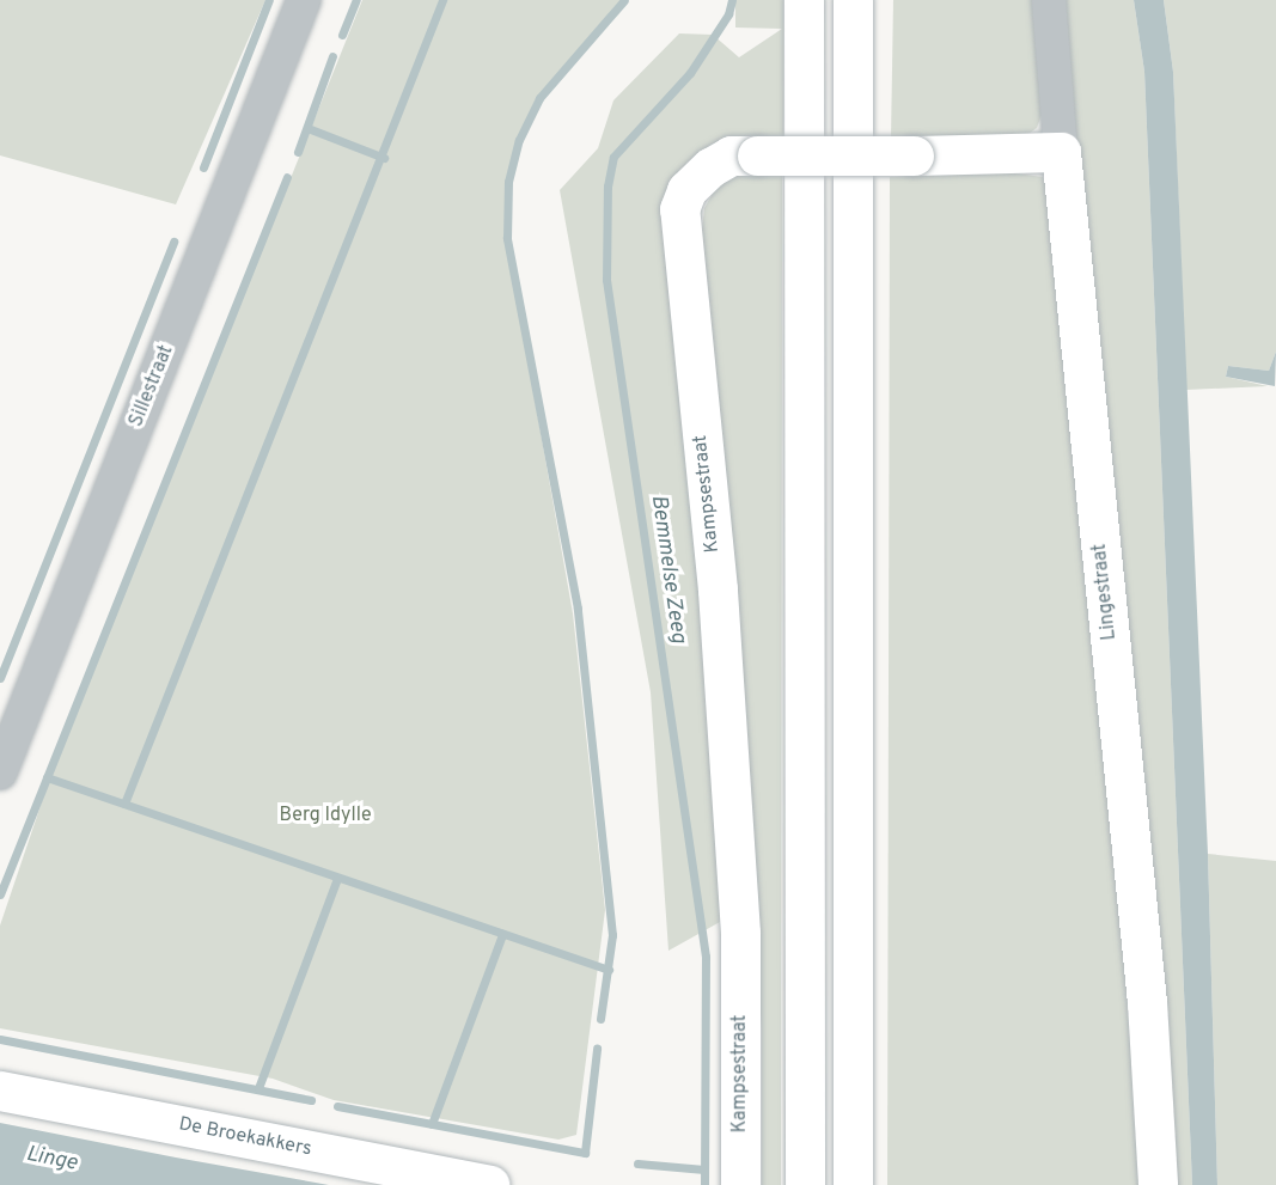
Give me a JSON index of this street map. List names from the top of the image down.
{
  "streets": {
    "main road": ["Kampsestraat", "Lingestraat", "De Broekakkers"],
    "street": ["Sillestraat"]
  },
  "crossings": [
    ["Kampsestraat", "Lingestraat"]
  ],
  "water": ["Bemmelse Zeeg", "Linge"],
  "parks": ["Berg Idylle"]
}
